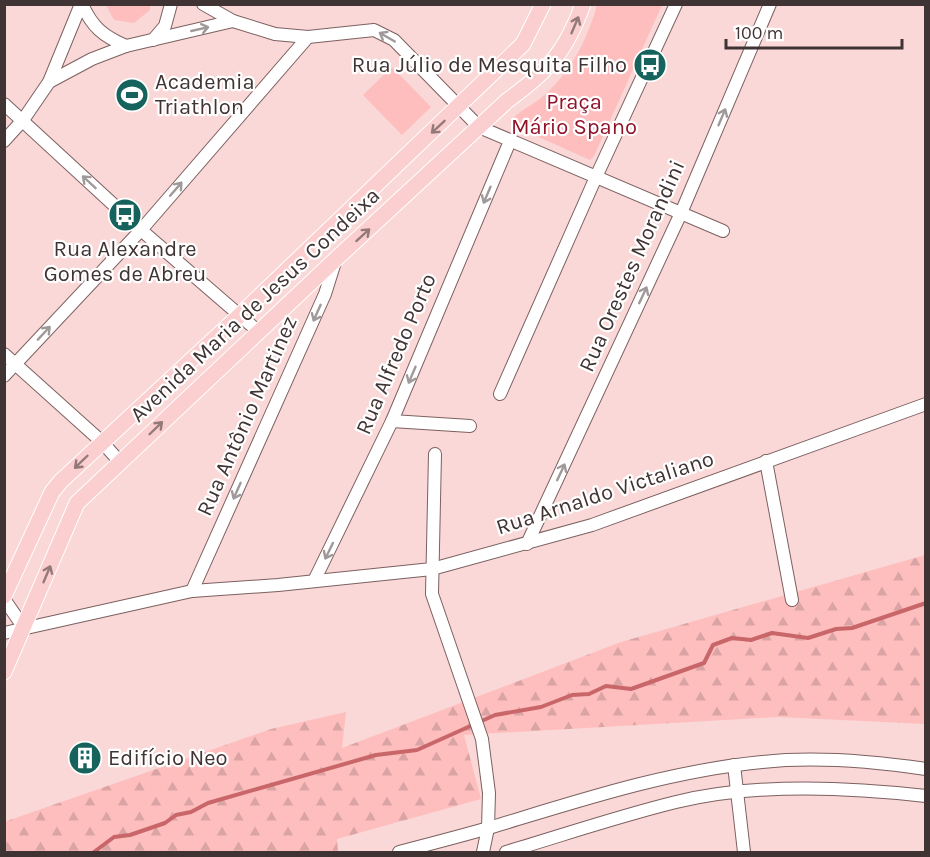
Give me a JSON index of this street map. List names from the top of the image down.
{
  "streets": {
    "main road": ["Avenida Maria de Jesus Condeixa"],
    "street": [
      "Rua Orestes Morandini",
      "Rua Alfredo Porto",
      "Rua Antônio Martinez",
      "Rua Arnaldo Victaliano"
    ]
  },
  "crossings": [
    ["Rua Orestes Morandini", "Rua Arnaldo Victaliano"],
    ["Avenida Maria de Jesus Condeixa", "Rua Antônio Martinez"],
    ["Avenida Maria de Jesus Condeixa", "Rua Arnaldo Victaliano"],
    ["Rua Alfredo Porto", "Rua Arnaldo Victaliano"],
    ["Rua Antônio Martinez", "Rua Arnaldo Victaliano"]
  ],
  "one_way": ["Rua Antônio Martinez"],
  "parks": ["Praça Mário Spano"],
  "places": {
    "bus stop": ["Rua Júlio de Mesquita Filho", "Rua Alexandre Gomes de Abreu"],
    "sports": ["Academia Triathlon"],
    "building": ["Edifício Neo"]
  },
  "scale_bar": "100 m"
}
